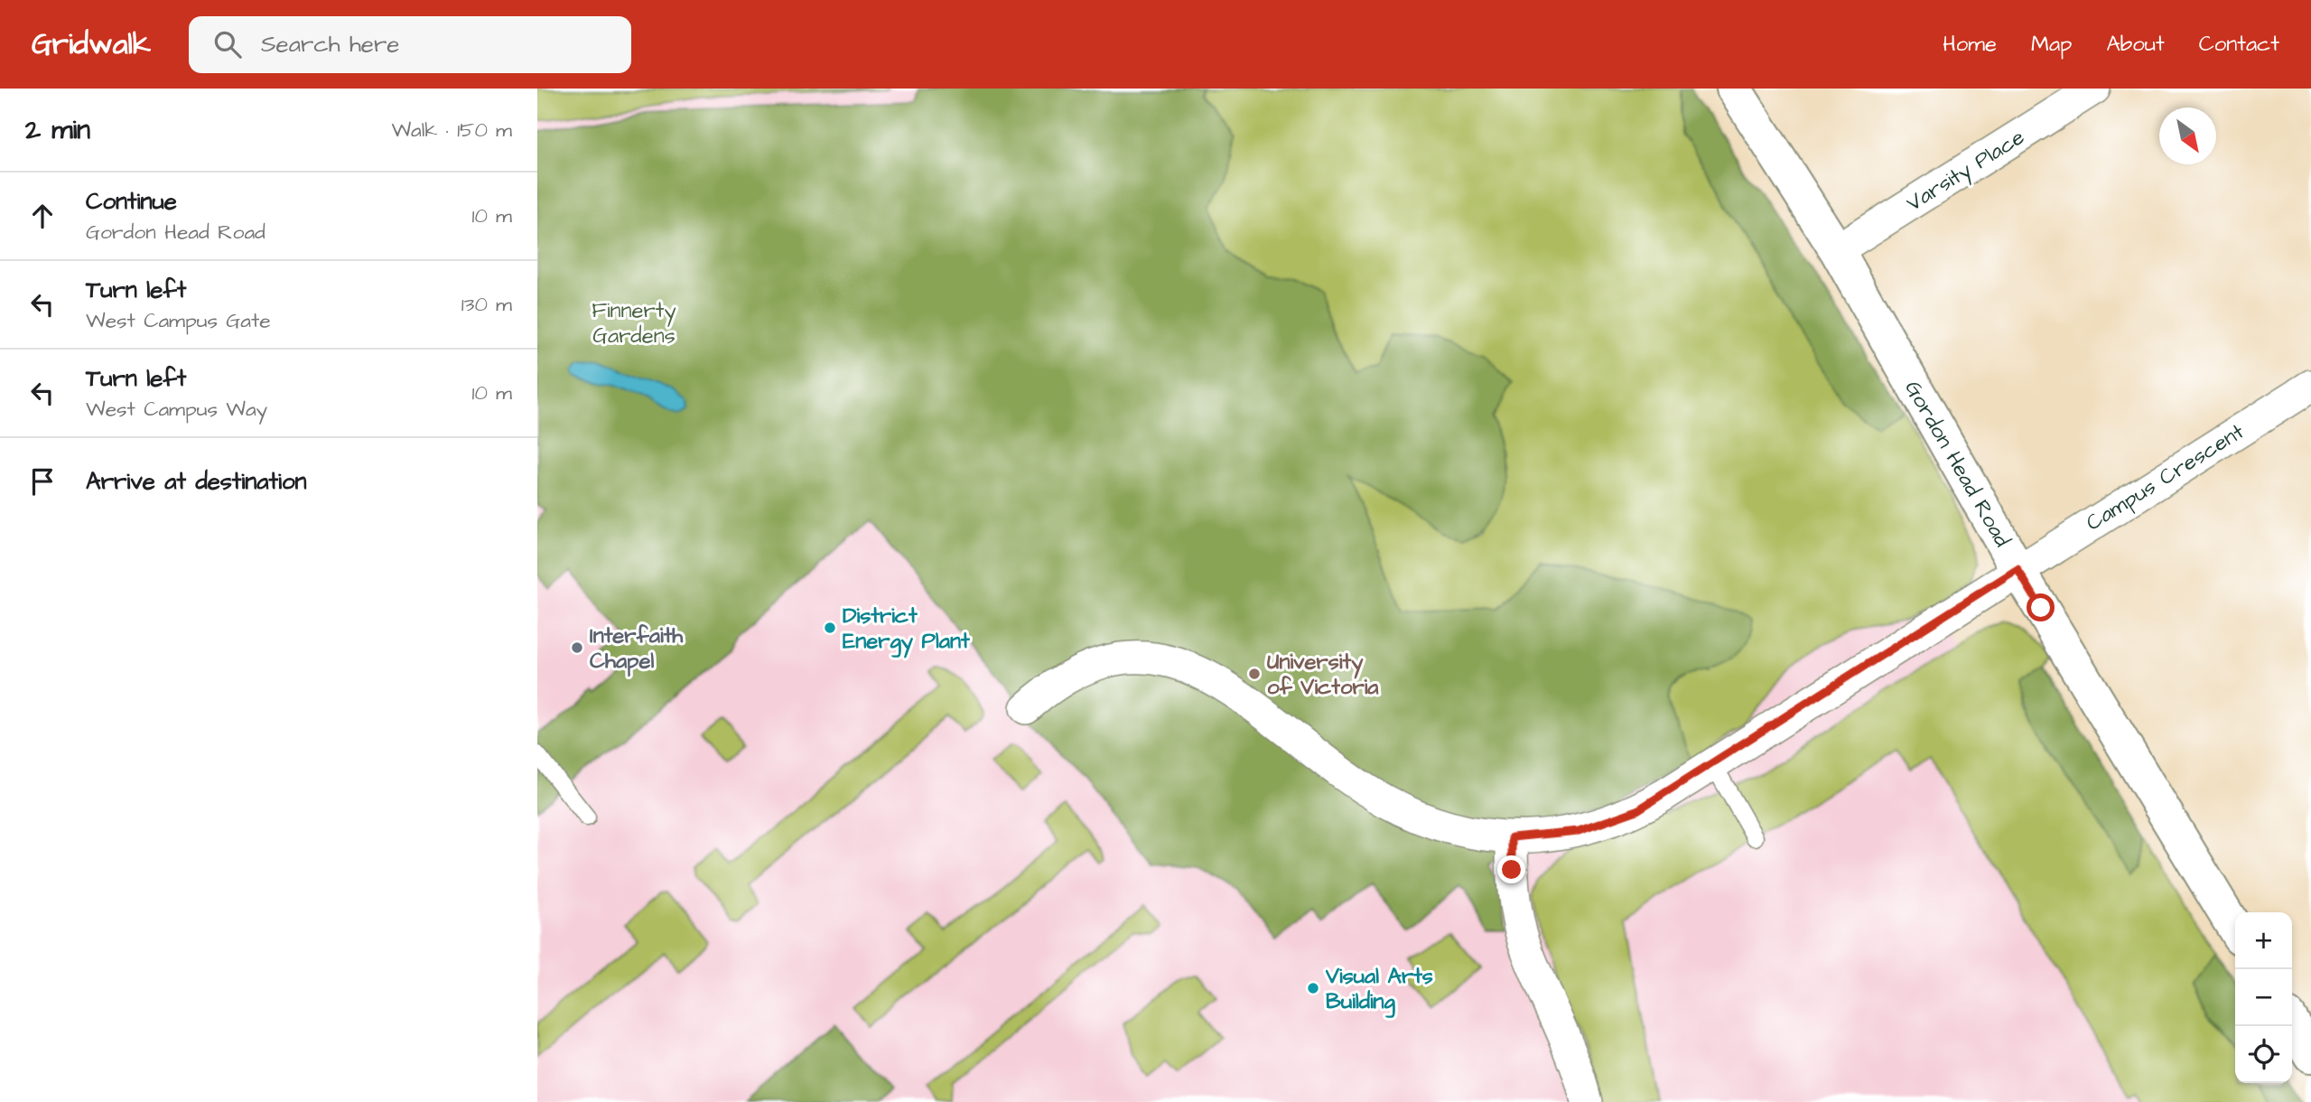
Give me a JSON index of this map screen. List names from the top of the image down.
{
  "streets": {
    "street": ["Varsity Place", "Gordon Head Road", "Campus Crescent"]
  },
  "crossings": [
    ["Varsity Place", "Gordon Head Road"],
    ["Gordon Head Road", "Campus Crescent"]
  ],
  "parks": ["Finnerty Gardens"],
  "places": [
    "District Energy Plant",
    "Interfaith Chapel",
    "University of Victoria",
    "Visual Arts Building"
  ],
  "north": "bottom right",
  "page": {
    "header": "Gridwalk",
    "search": "Search here",
    "nav": [
      "Home",
      "Map",
      "About",
      "Contact"
    ],
    "heading": ["2 min", "Walk · 150 m"],
    "list": [
      ["Continue", "Gordon Head Road", "10 m"],
      ["Turn left", "West Campus Gate", "130 m"],
      ["Turn left", "West Campus Way", "10 m"],
      "Arrive at destination"
    ],
    "map_buttons": ["+", "−"]
  }
}
